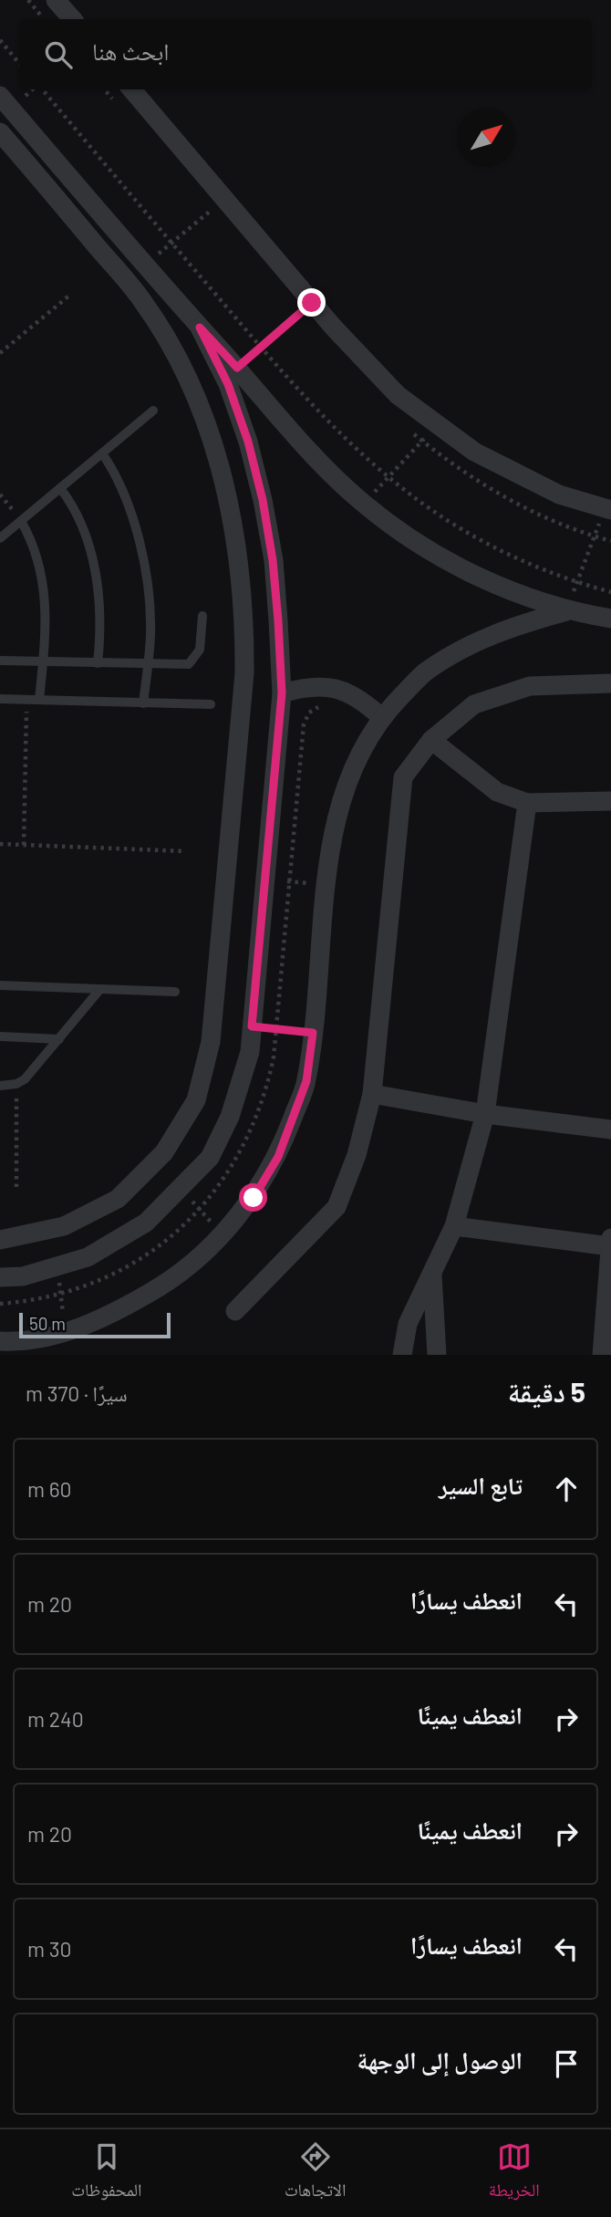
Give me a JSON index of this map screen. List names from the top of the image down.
{
  "scale_bar": "50 m",
  "north": "top right",
  "page": {
    "search": "ابحث هنا",
    "scale": "50 m",
    "heading": ["5 دقيقة", "سيرًا · 370 m"],
    "list": [
      ["تابع السير", "60 m"],
      ["انعطف يسارًا", "20 m"],
      ["انعطف يمينًا", "240 m"],
      ["انعطف يمينًا", "20 m"],
      ["انعطف يسارًا", "30 m"],
      "الوصول إلى الوجهة"
    ],
    "nav": ["الخريطة", "الاتجاهات", "المحفوظات"]
  }
}
